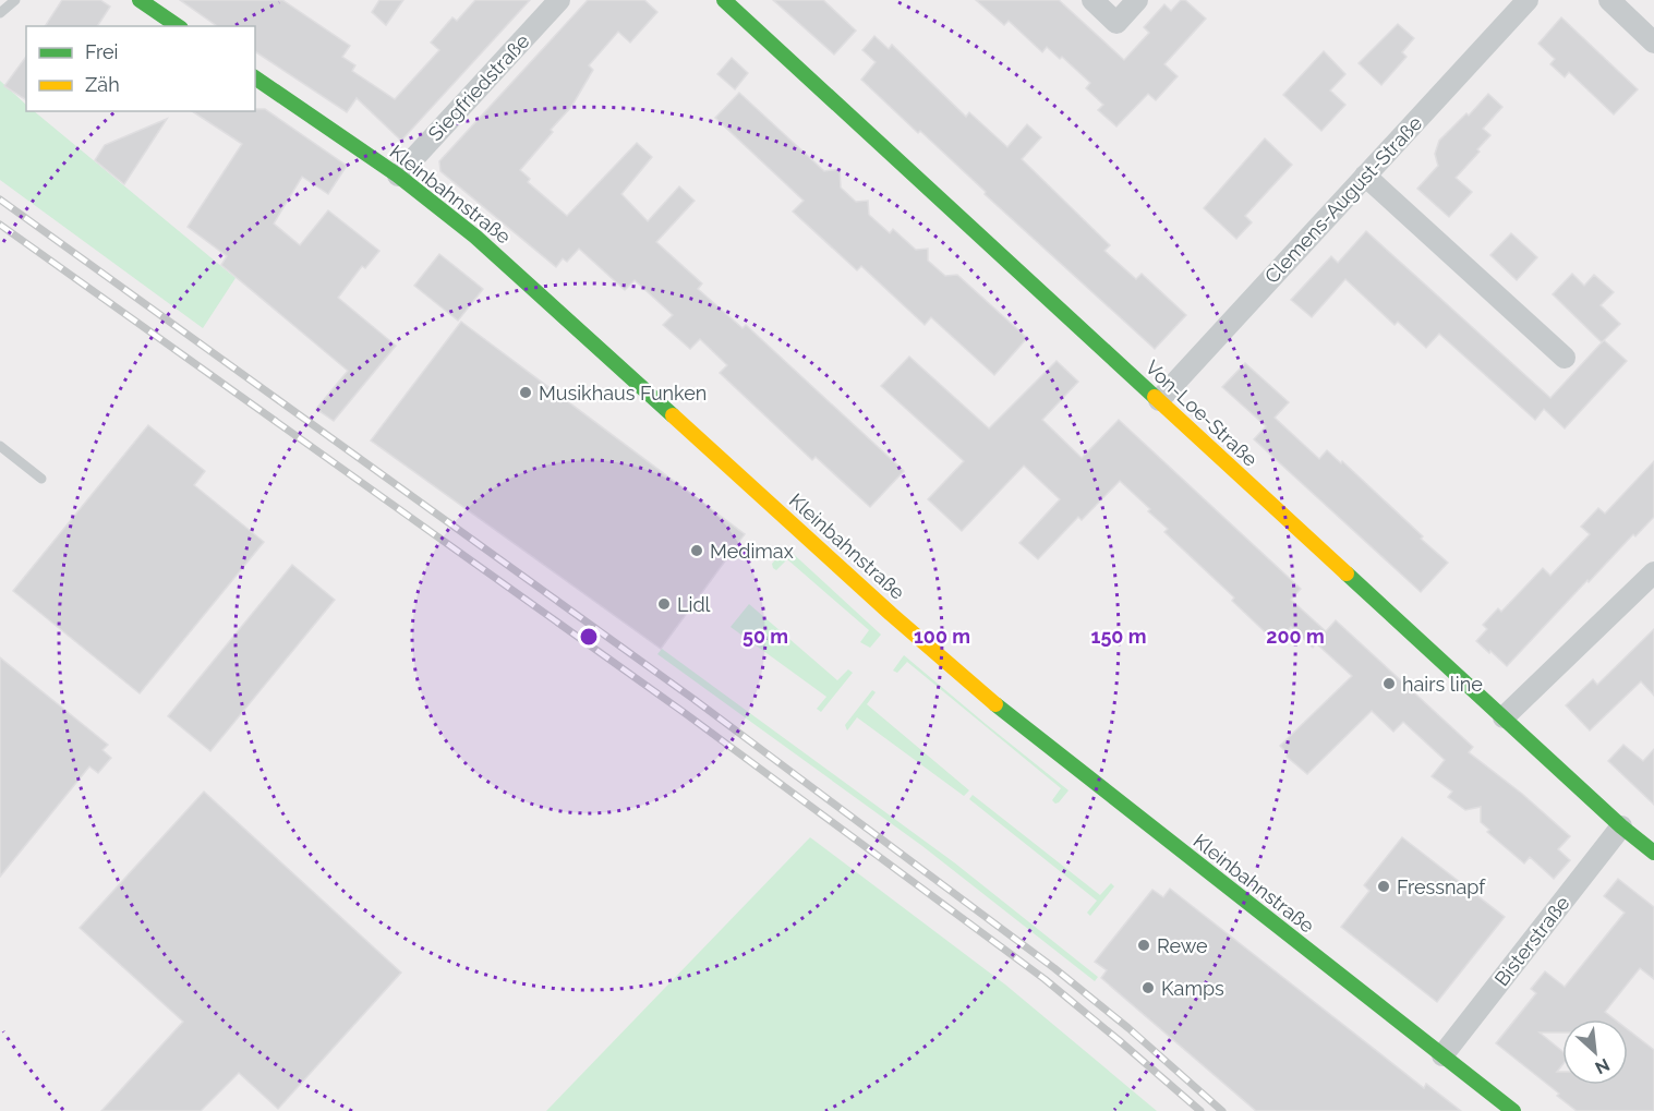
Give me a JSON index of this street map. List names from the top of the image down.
{
  "streets": {
    "street": [
      "Siegfriedstraße",
      "Kleinbahnstraße",
      "Clemens-August-Straße",
      "Von-Loe-Straße",
      "Bisterstraße"
    ]
  },
  "crossings": [
    ["Siegfriedstraße", "Kleinbahnstraße"],
    ["Kleinbahnstraße", "Bisterstraße"],
    ["Clemens-August-Straße", "Von-Loe-Straße"],
    ["Von-Loe-Straße", "Bisterstraße"]
  ],
  "places": [
    "Musikhaus Funken",
    "Medimax",
    "Lidl",
    "hairs line",
    "Fressnapf",
    "Rewe",
    "Kamps"
  ],
  "legend": ["Frei", "Zäh"],
  "north": "bottom right",
  "rings": [
    "50 m",
    "100 m",
    "150 m",
    "200 m"
  ]
}
